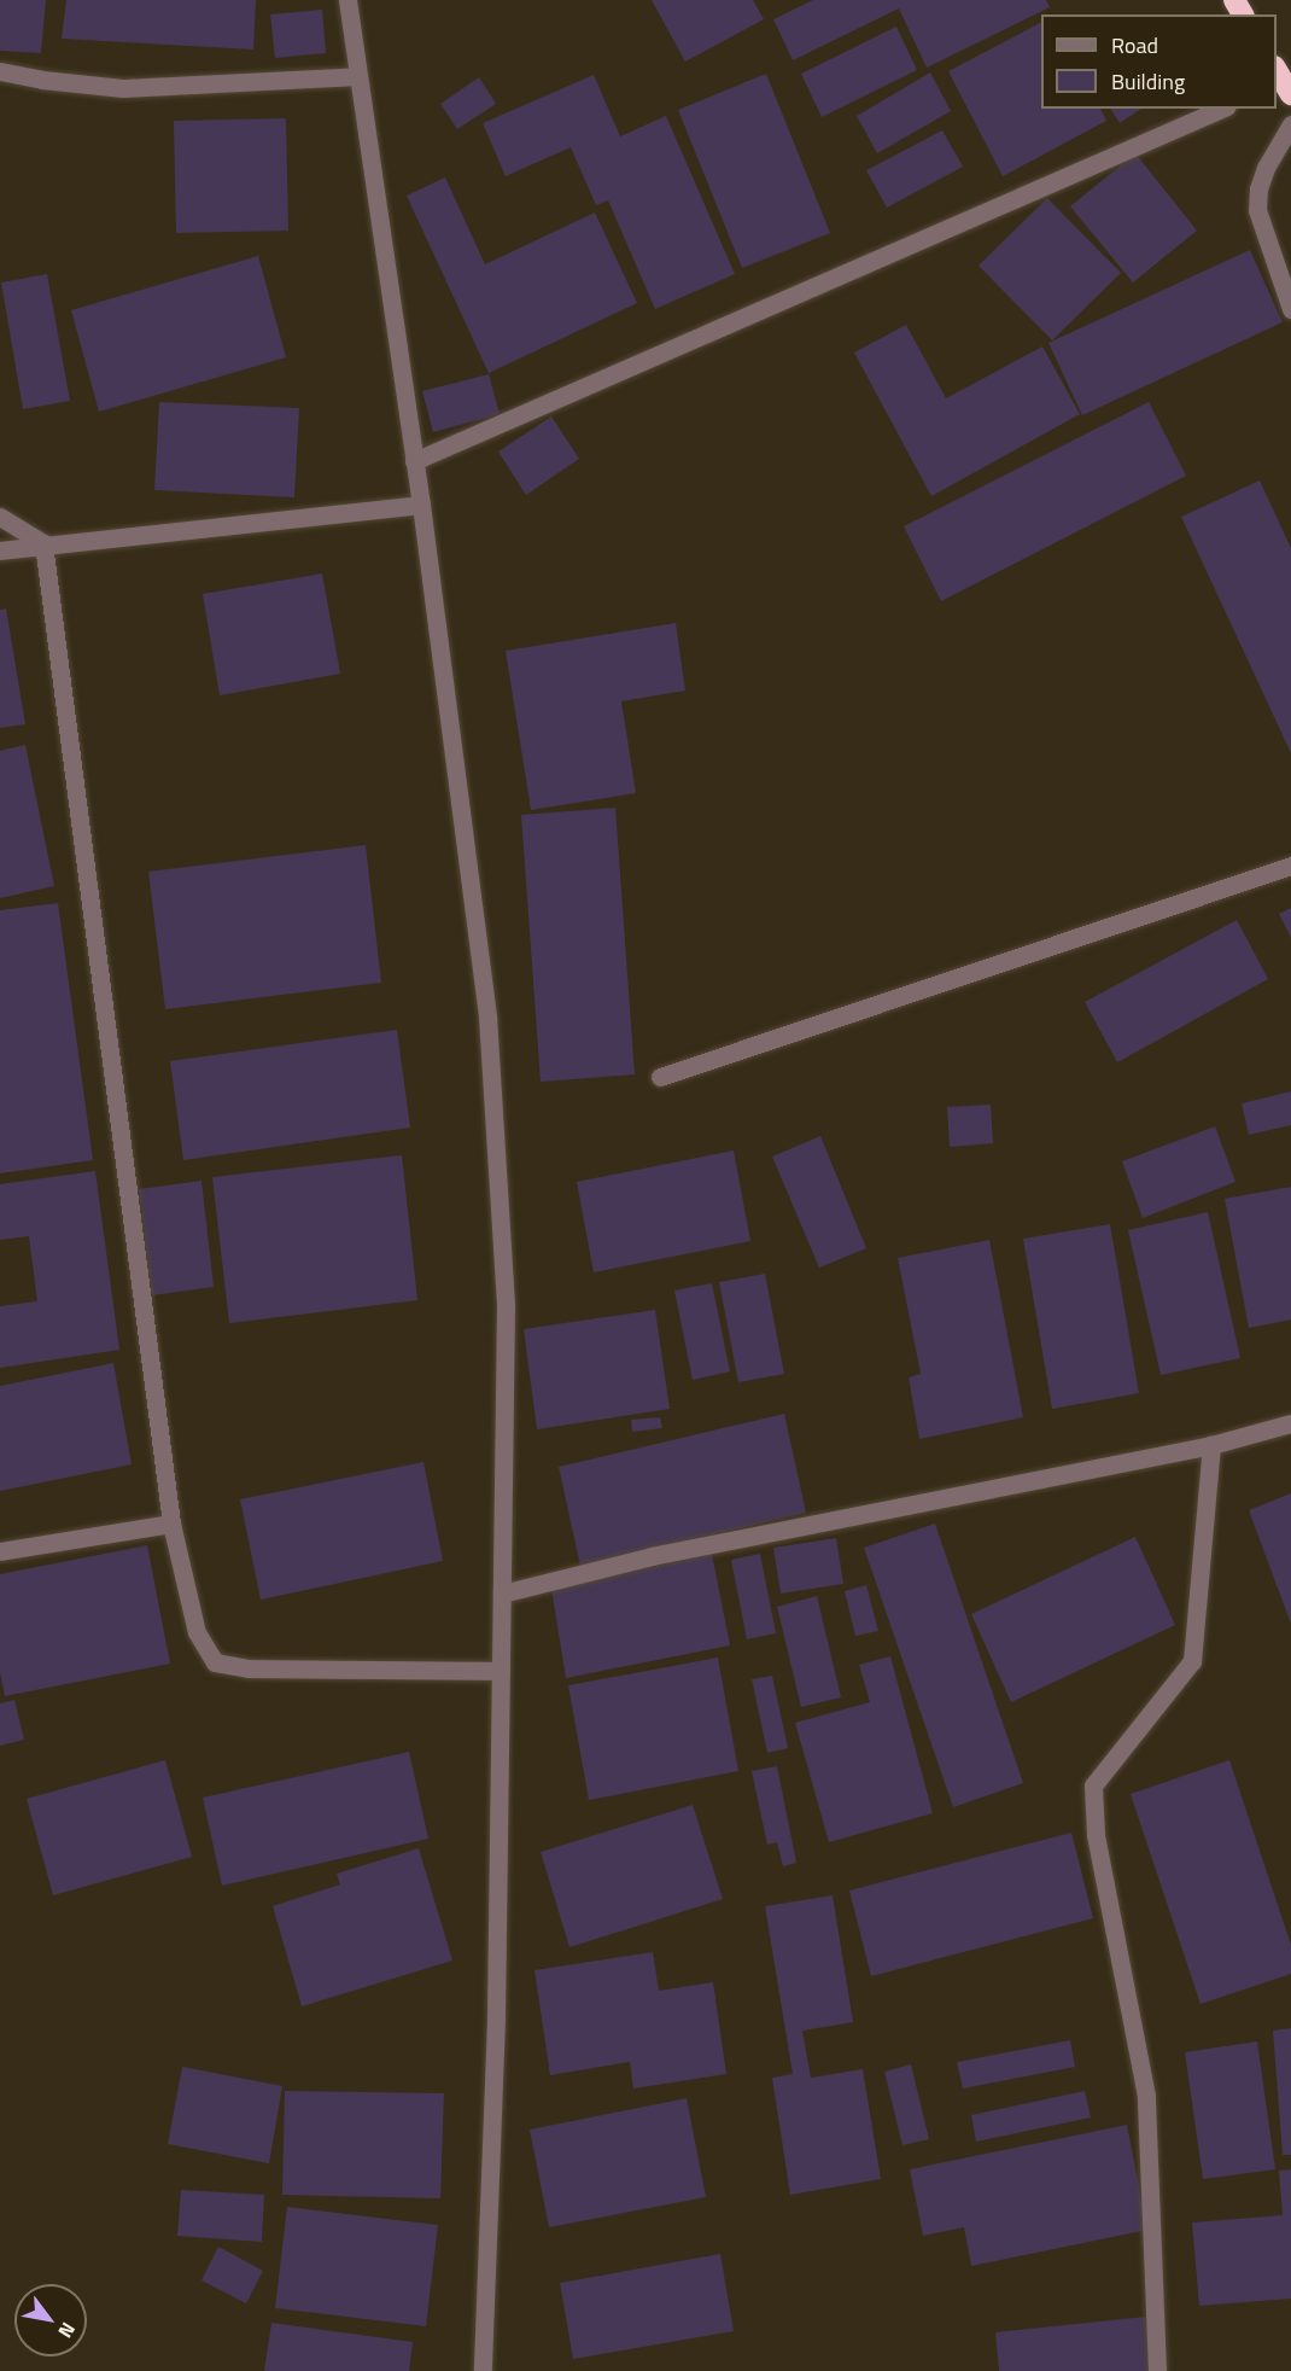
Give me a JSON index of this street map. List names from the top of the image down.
{
  "legend": ["Road", "Building"],
  "north": "bottom right"
}
